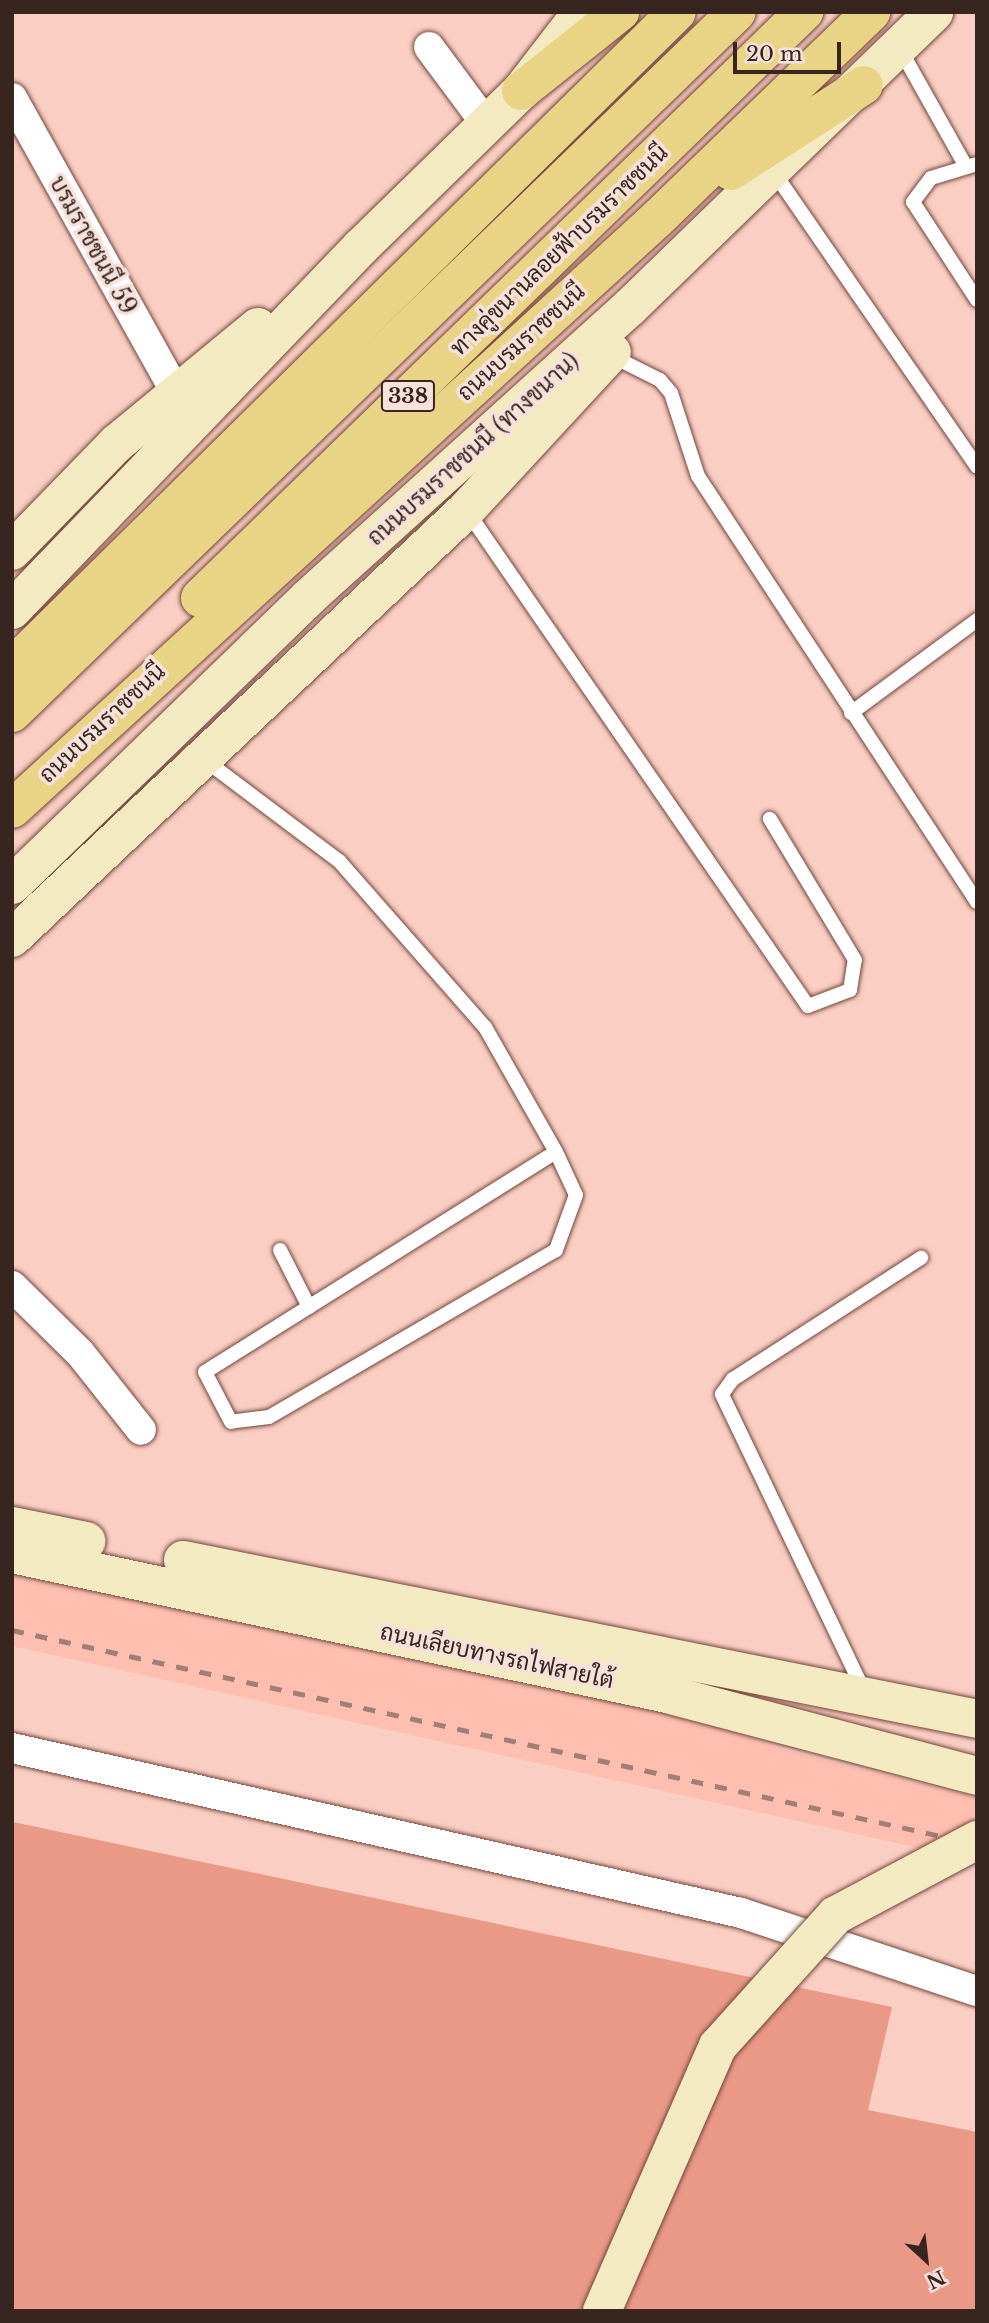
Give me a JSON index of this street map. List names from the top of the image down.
{
  "streets": {
    "main road": [
      "ทางคู่ขนานลอยฟ้าบรมราชชนนี",
      "ถนนบรมราชชนนี",
      "338",
      "ถนนบรมราชชนนี (ทางขนาน)",
      "ถนนเลียบทางรถไฟสายใต้"
    ],
    "street": ["บรมราชชนนี 59"]
  },
  "scale_bar": "20 m",
  "north": "bottom right"
}
